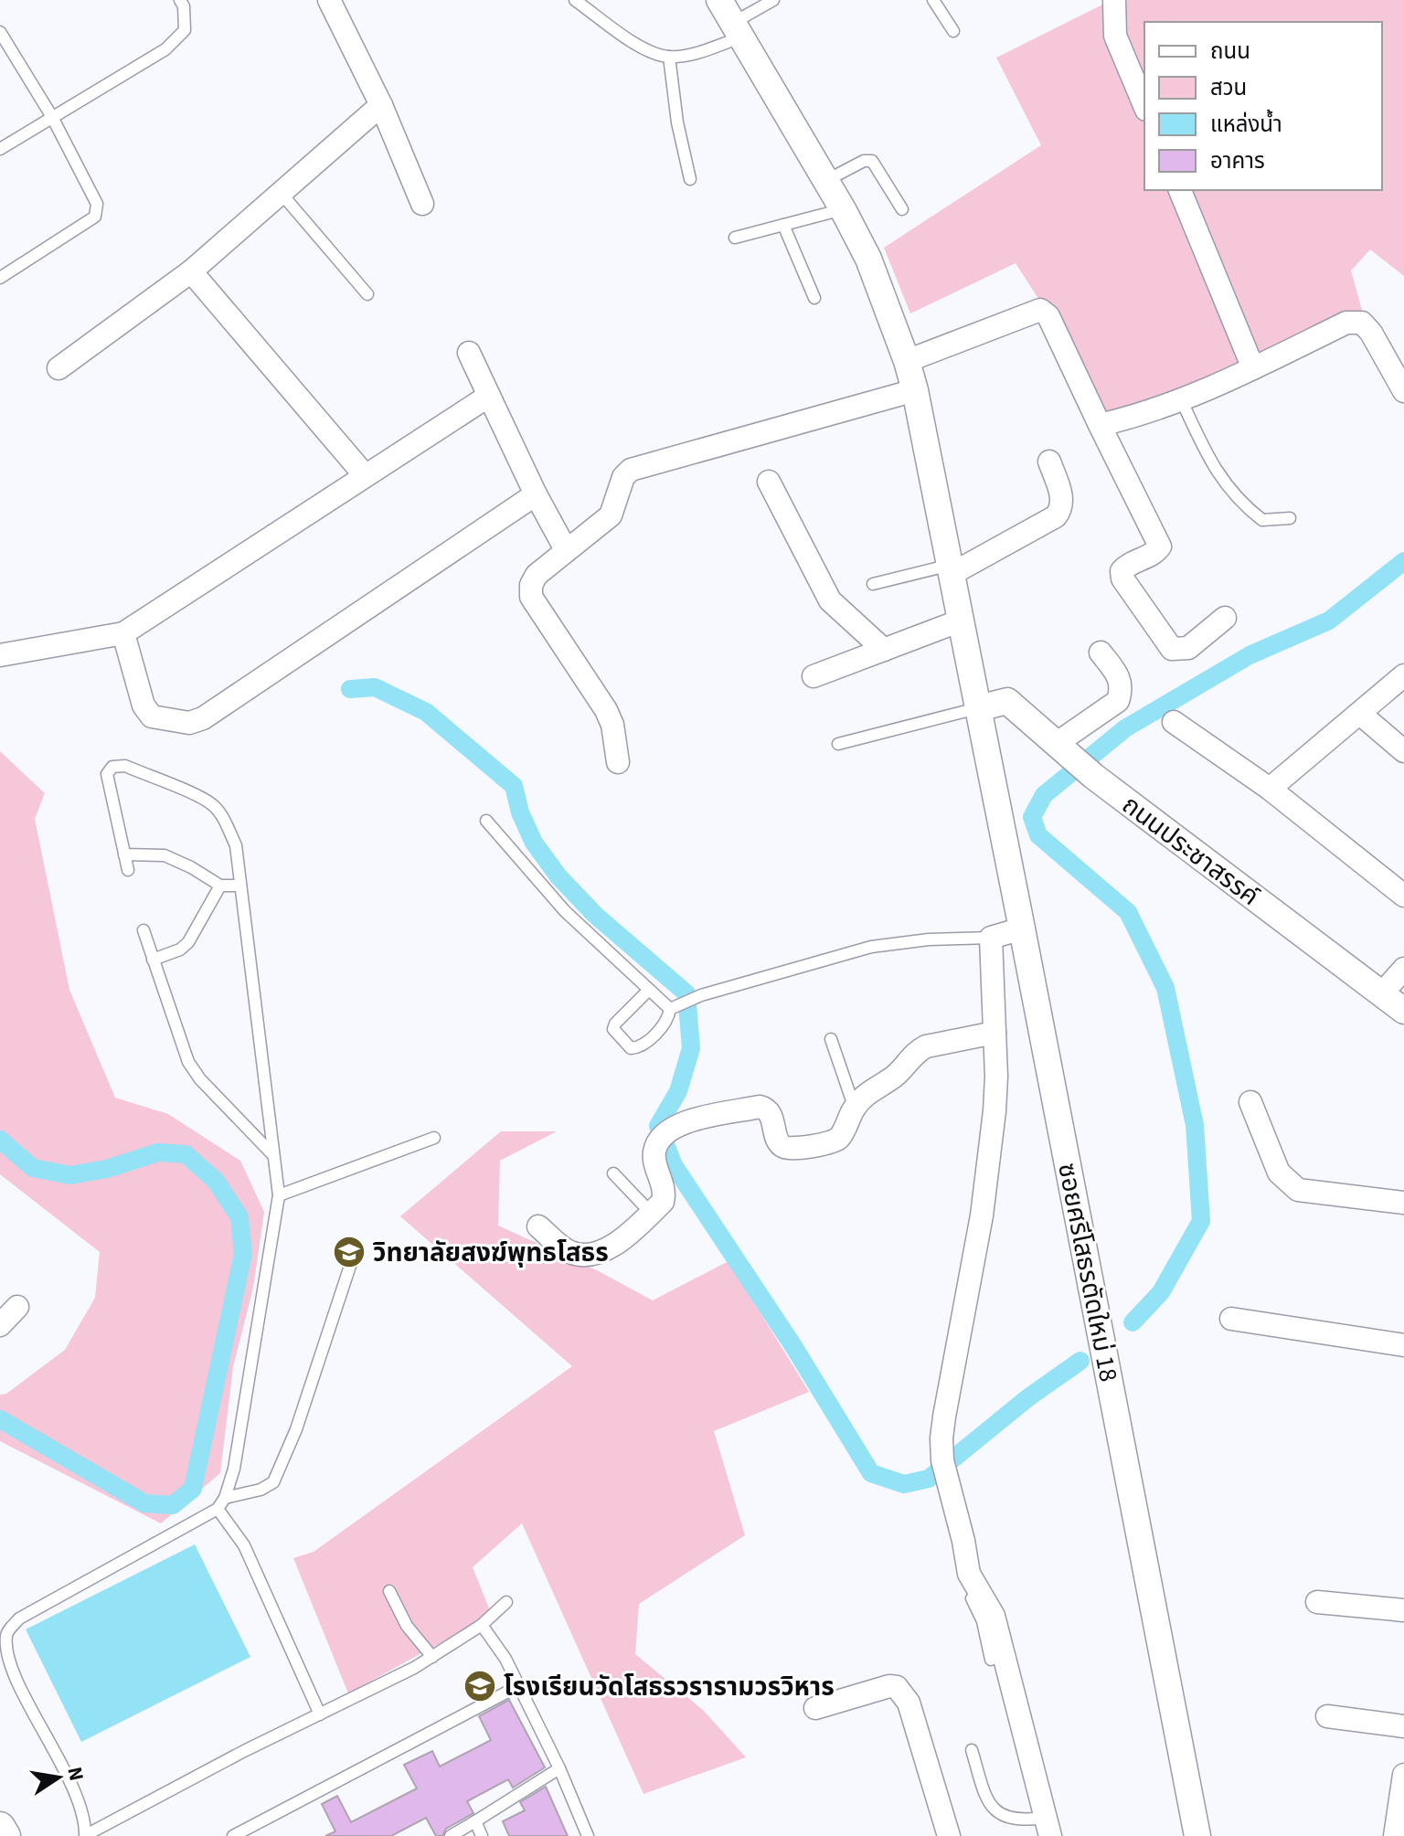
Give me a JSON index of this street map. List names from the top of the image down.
{
  "streets": {
    "street": ["ถนนประชาสรรค์", "ซอยศรีโสธรตัดใหม่ 18"]
  },
  "crossings": [
    ["ถนนประชาสรรค์", "ซอยศรีโสธรตัดใหม่ 18"]
  ],
  "places": {
    "school or university": ["วิทยาลัยสงฆ์พุทธโสธร", "โรงเรียนวัดโสธรวรารามวรวิหาร"]
  },
  "legend": [
    "ถนน",
    "สวน",
    "แหล่งน้ำ",
    "อาคาร"
  ],
  "north": "right"
}
